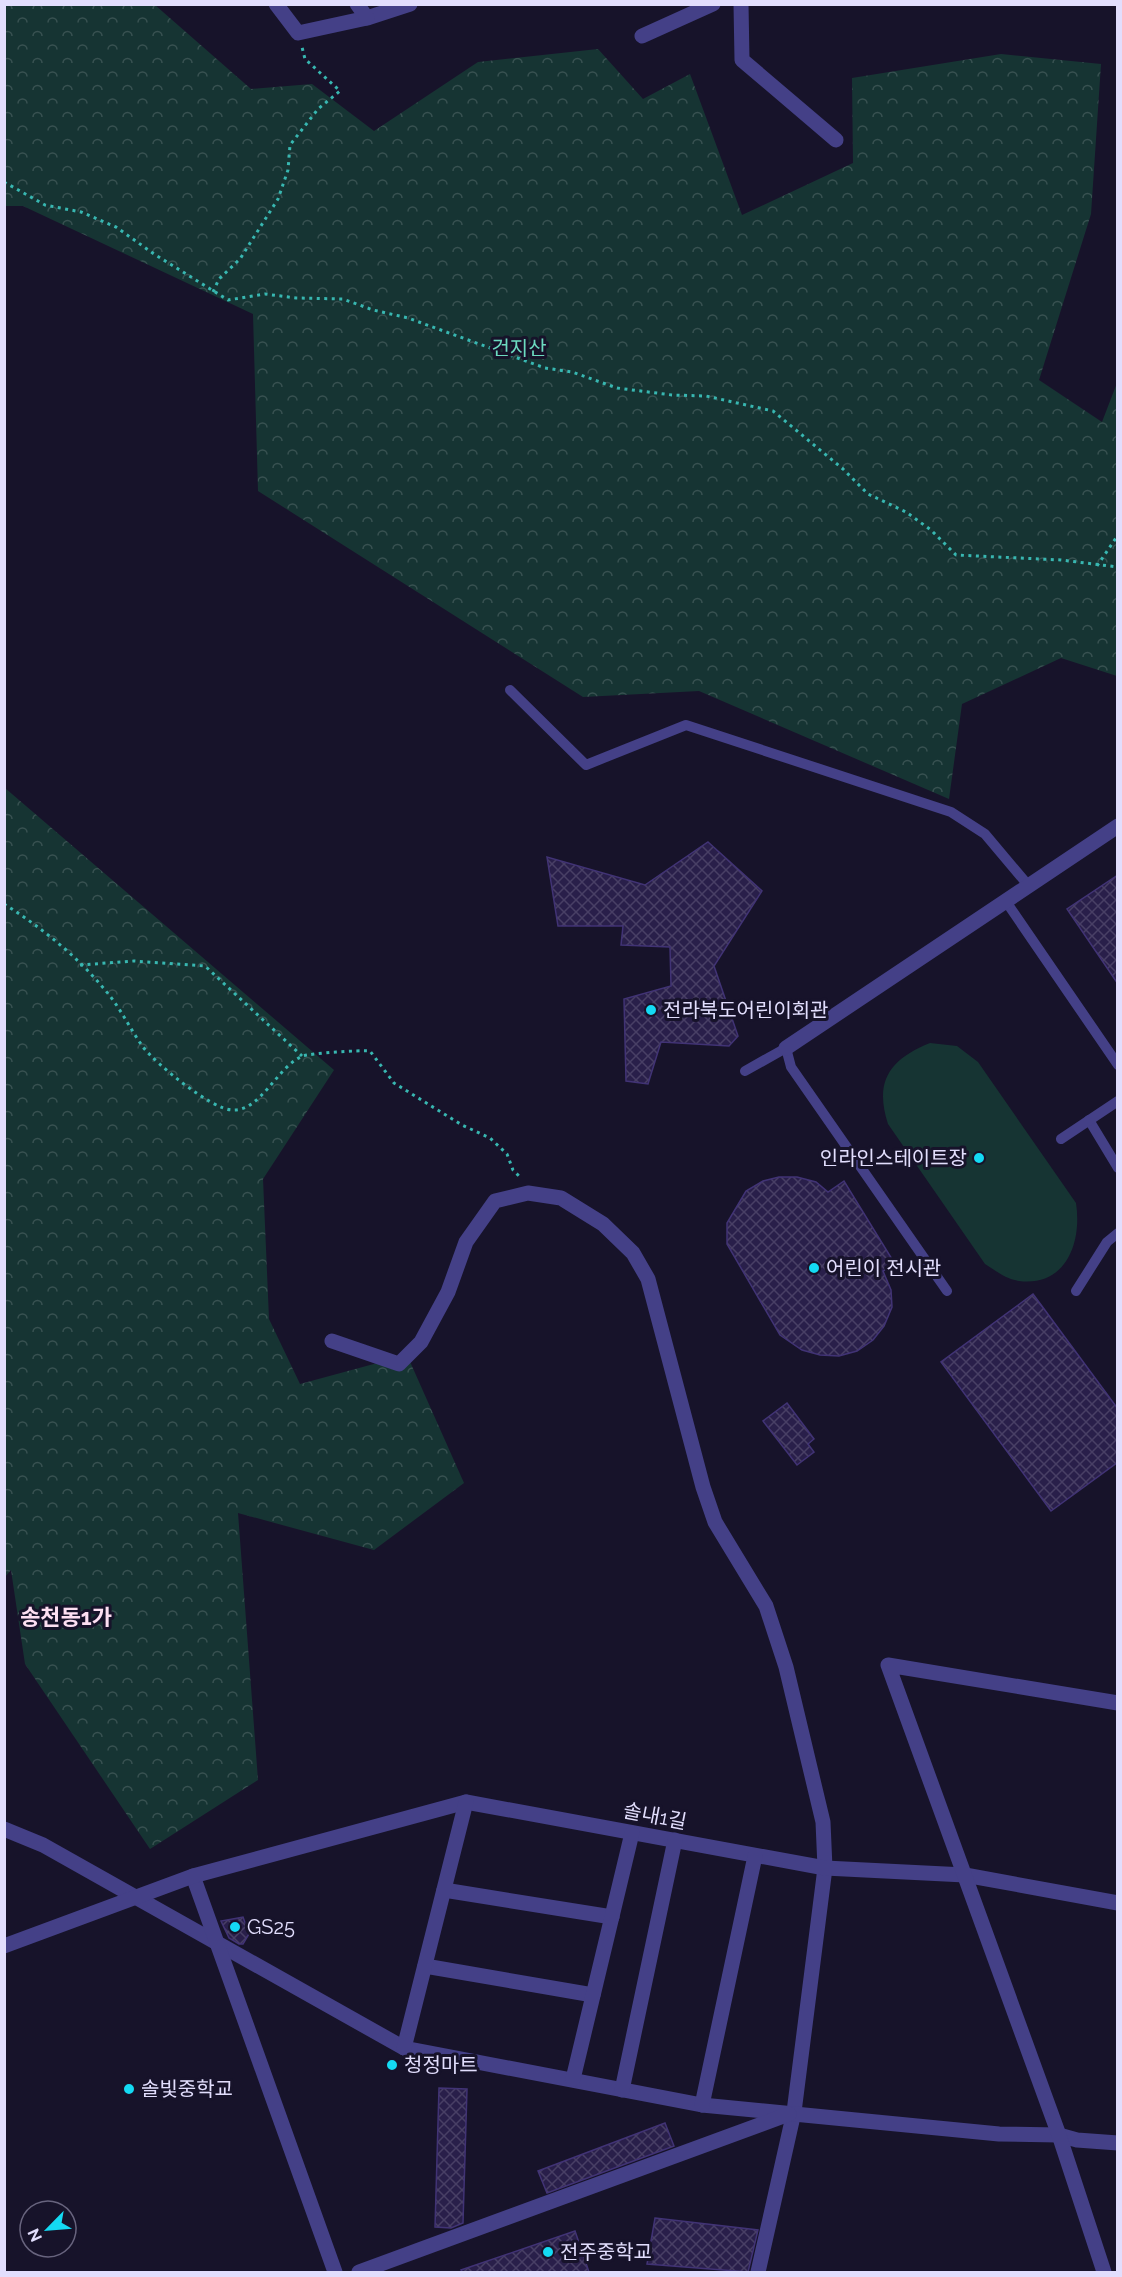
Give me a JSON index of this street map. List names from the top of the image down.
{
  "streets": {
    "street": ["솔내1길"]
  },
  "districts": ["송천동1가"],
  "parks": ["건지산"],
  "places": [
    "전라북도어린이회관",
    "인라인스테이트장",
    "어린이 전시관",
    "GS25",
    "청정마트",
    "솔빛중학교",
    "전주중학교"
  ],
  "north": "bottom left"
}
